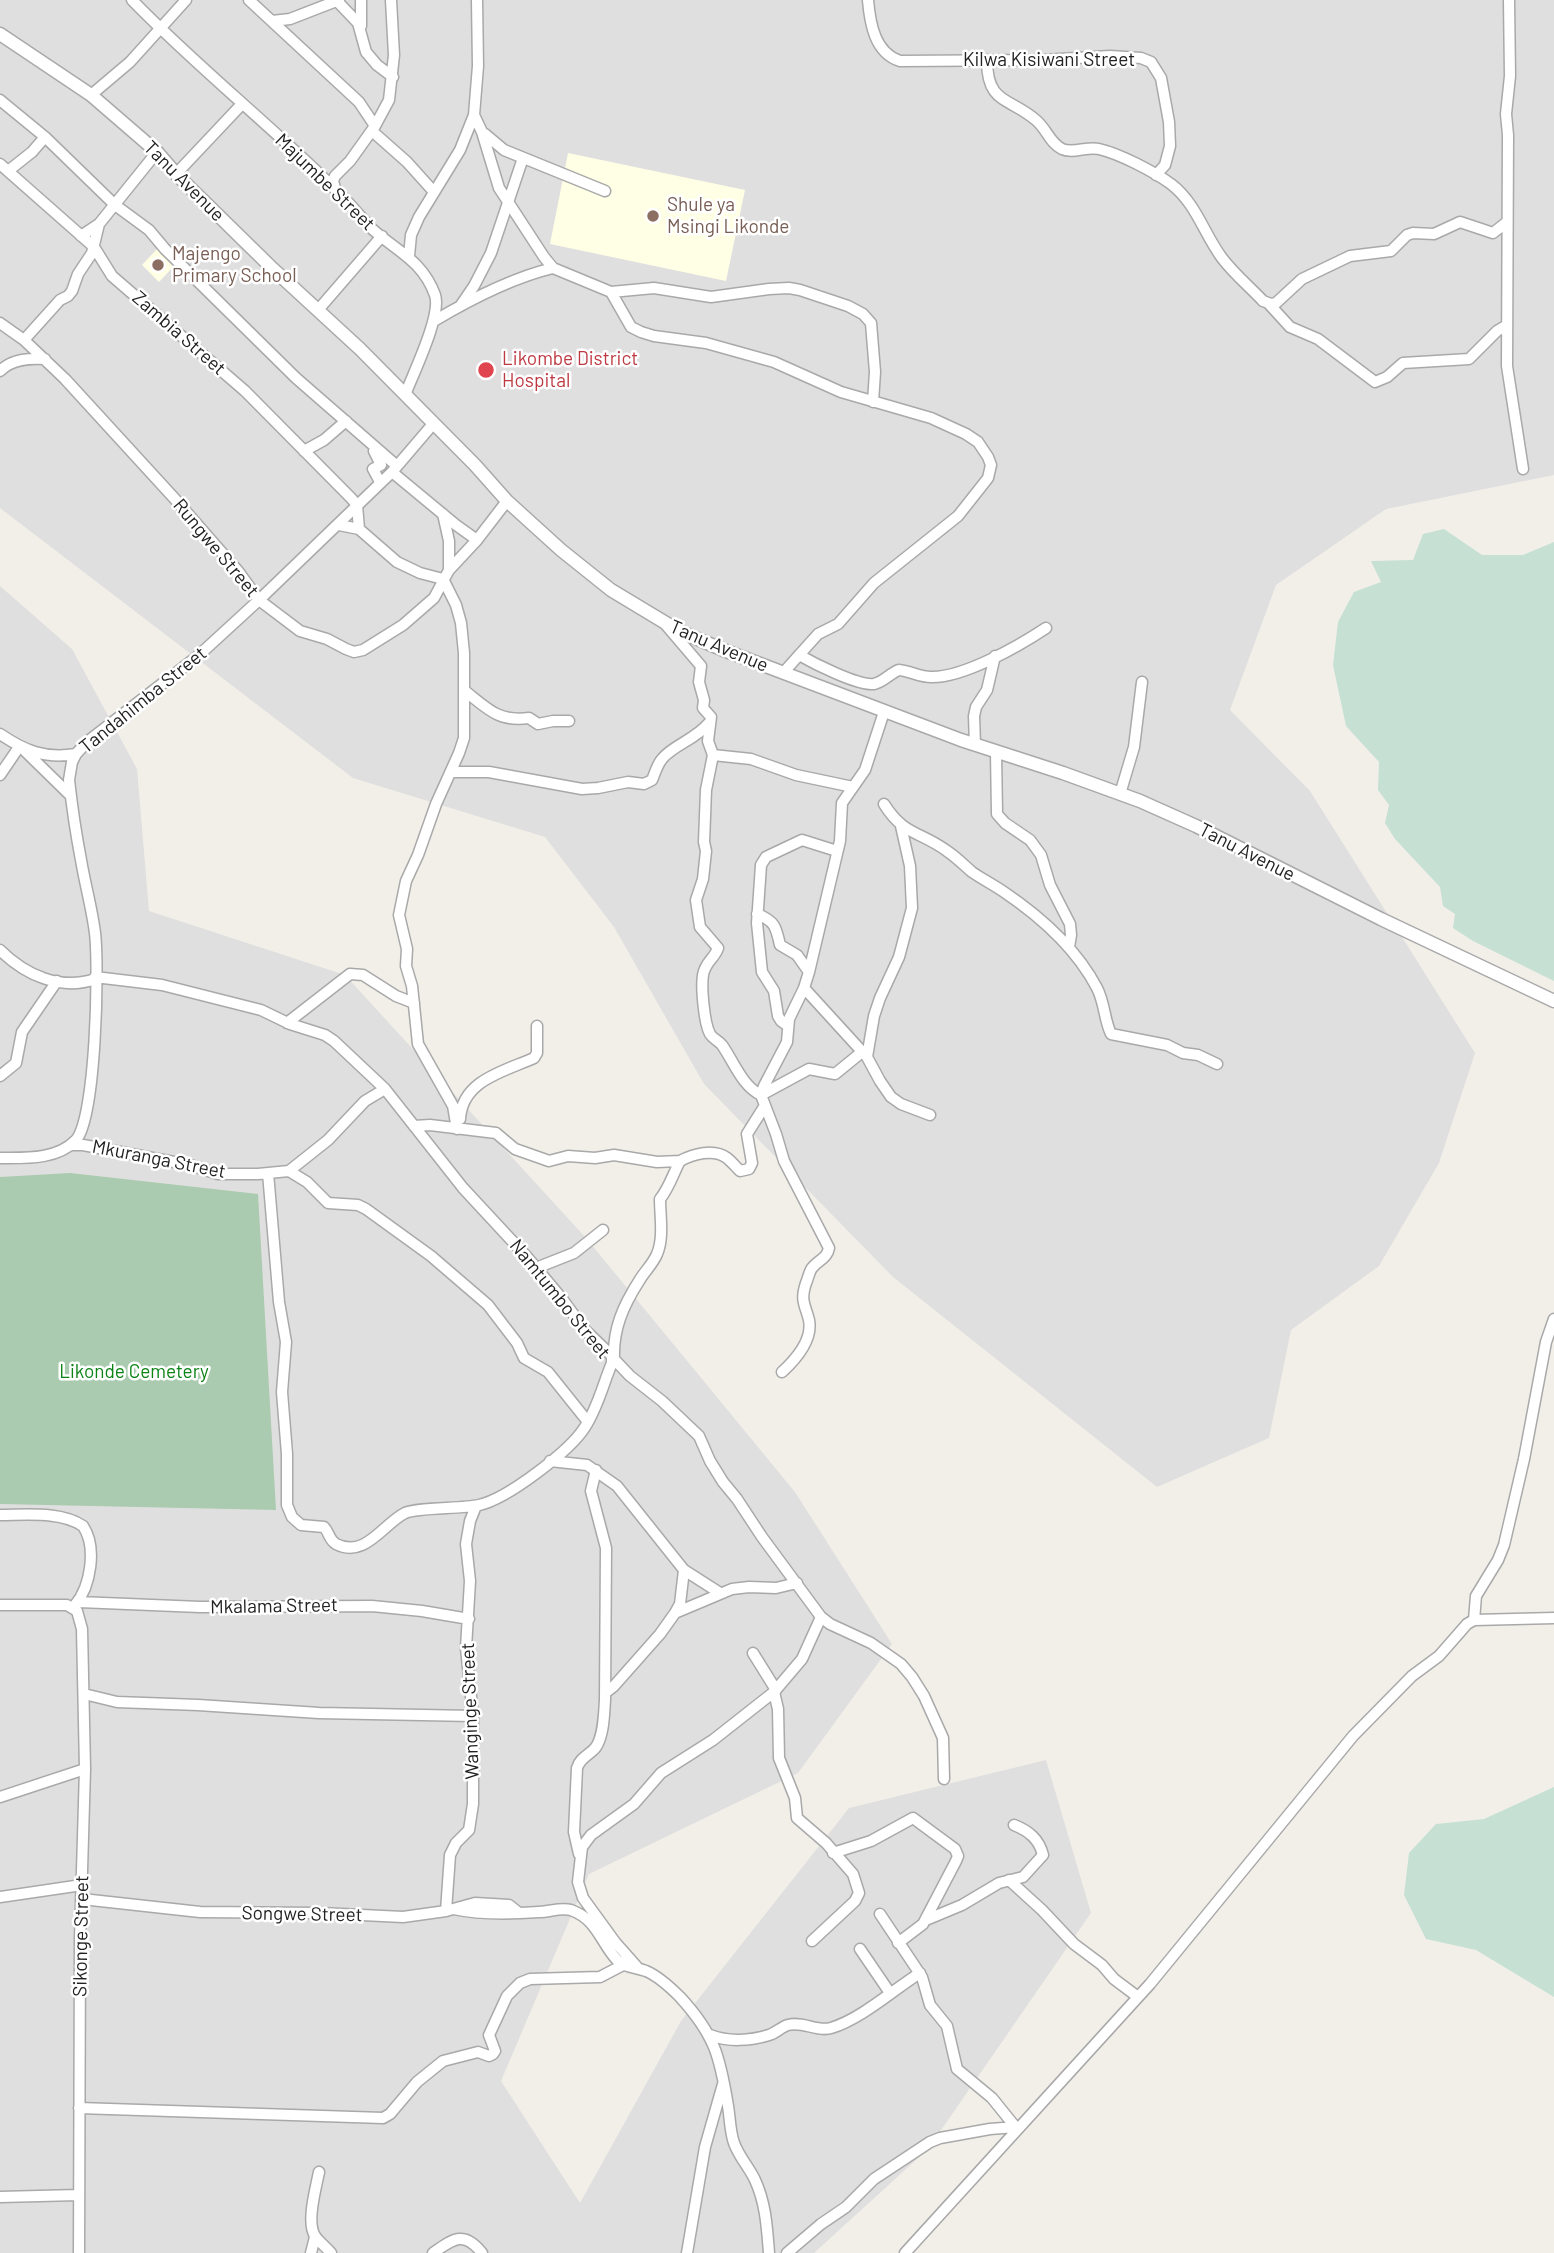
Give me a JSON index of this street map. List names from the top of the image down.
{
  "streets": {
    "street": [
      "Kilwa Kisiwani Street",
      "Tanu Avenue",
      "Majumbe Street",
      "Zambia Street",
      "Rungwe Street",
      "Tandahimba Street",
      "Mkuranga Street",
      "Namtumbo Street",
      "Mkalama Street",
      "Wanginge Street",
      "Songwe Street",
      "Sikonge Street"
    ]
  },
  "crossings": [
    ["Tanu Avenue", "Majumbe Street"],
    ["Tanu Avenue", "Rungwe Street"],
    ["Tanu Avenue", "Tandahimba Street"],
    ["Zambia Street", "Tandahimba Street"],
    ["Rungwe Street", "Tandahimba Street"],
    ["Tandahimba Street", "Mkuranga Street"],
    ["Tandahimba Street", "Namtumbo Street"],
    ["Mkuranga Street", "Namtumbo Street"],
    ["Namtumbo Street", "Wanginge Street"],
    ["Mkalama Street", "Wanginge Street"],
    ["Mkalama Street", "Sikonge Street"],
    ["Wanginge Street", "Songwe Street"],
    ["Songwe Street", "Sikonge Street"]
  ],
  "parks": ["Likonde Cemetery"],
  "places": ["Shule ya Msingi Likonde", "Majengo Primary School", "Likombe District Hospital"]
}
